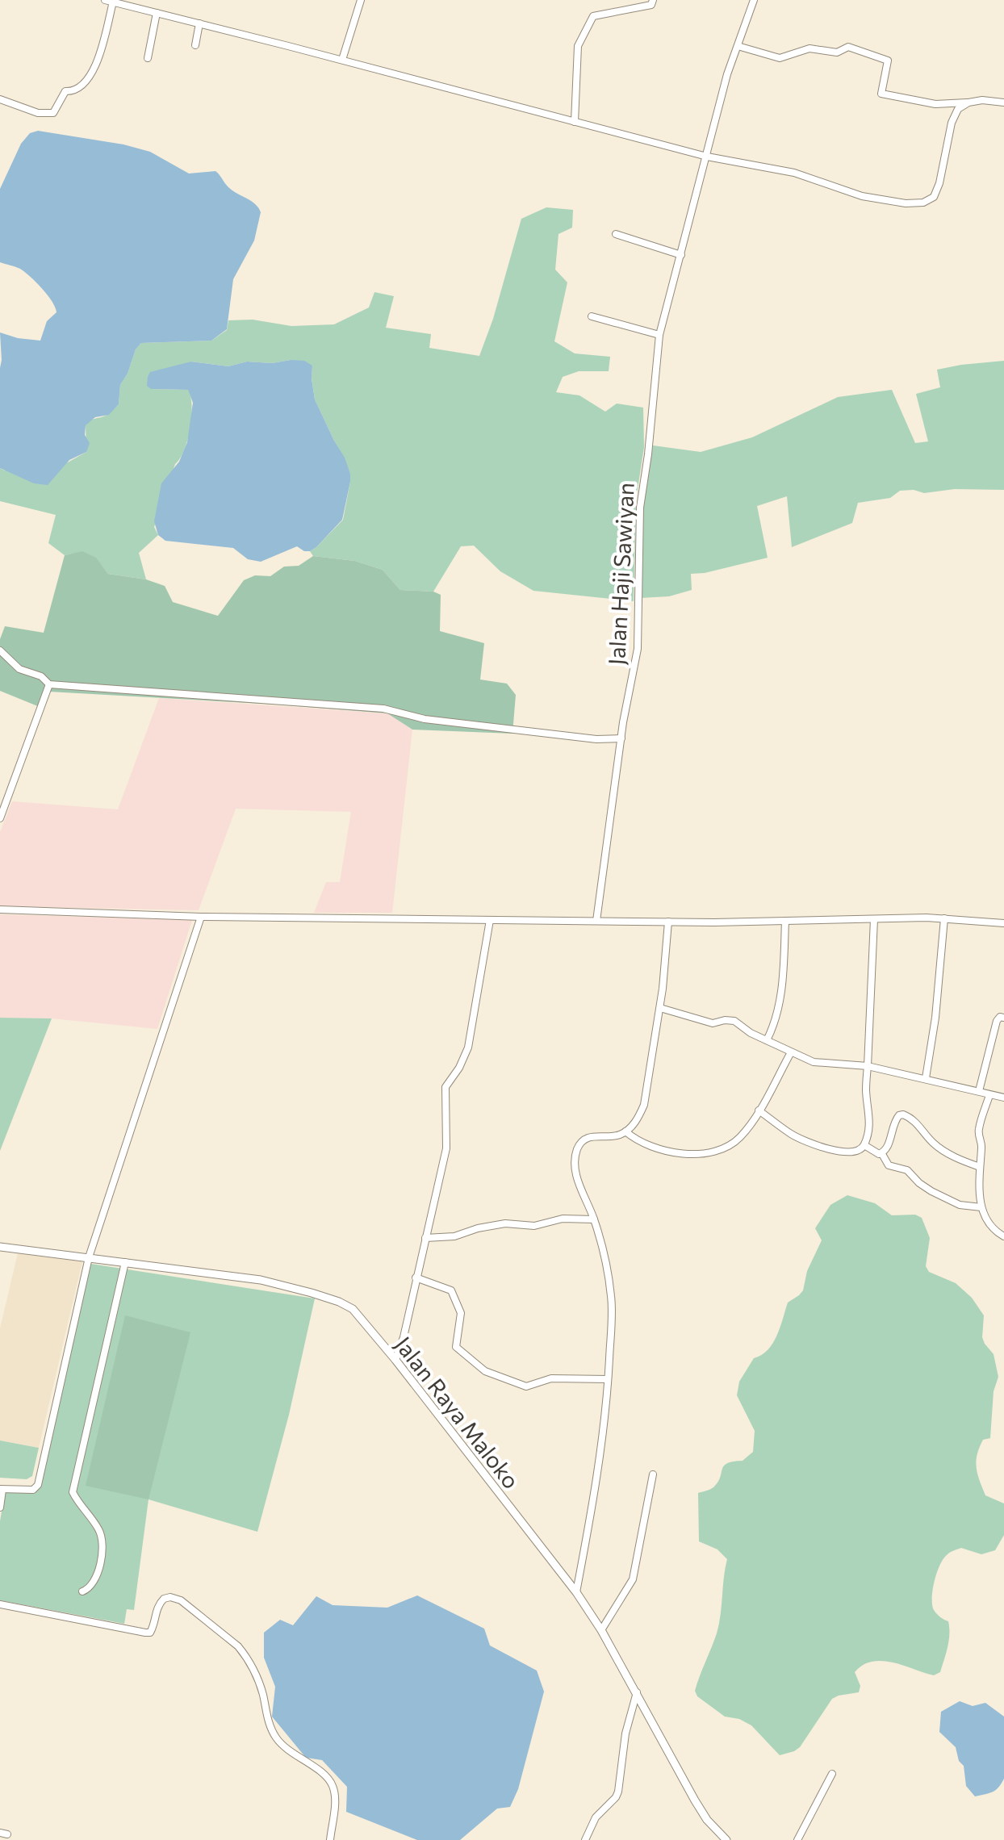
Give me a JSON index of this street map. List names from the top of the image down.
{
  "streets": {
    "street": ["Jalan Haji Sawiyan", "Jalan Raya Maloko"]
  }
}
